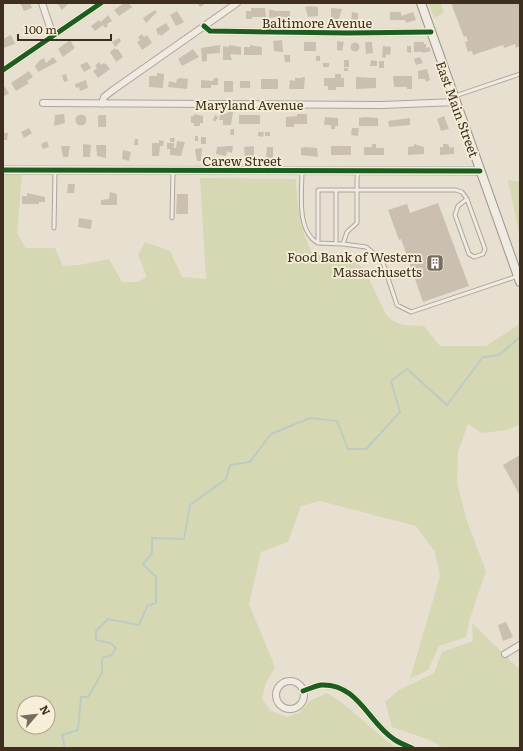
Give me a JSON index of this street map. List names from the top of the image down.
{
  "streets": {
    "main road": ["East Main Street"],
    "street": ["Baltimore Avenue", "Maryland Avenue", "Carew Street"]
  },
  "crossings": [
    ["Baltimore Avenue", "East Main Street"],
    ["Maryland Avenue", "East Main Street"],
    ["East Main Street", "Carew Street"]
  ],
  "places": {
    "building": ["Food Bank of Western Massachusetts"]
  },
  "scale_bar": "100 m",
  "north": "top right"
}
